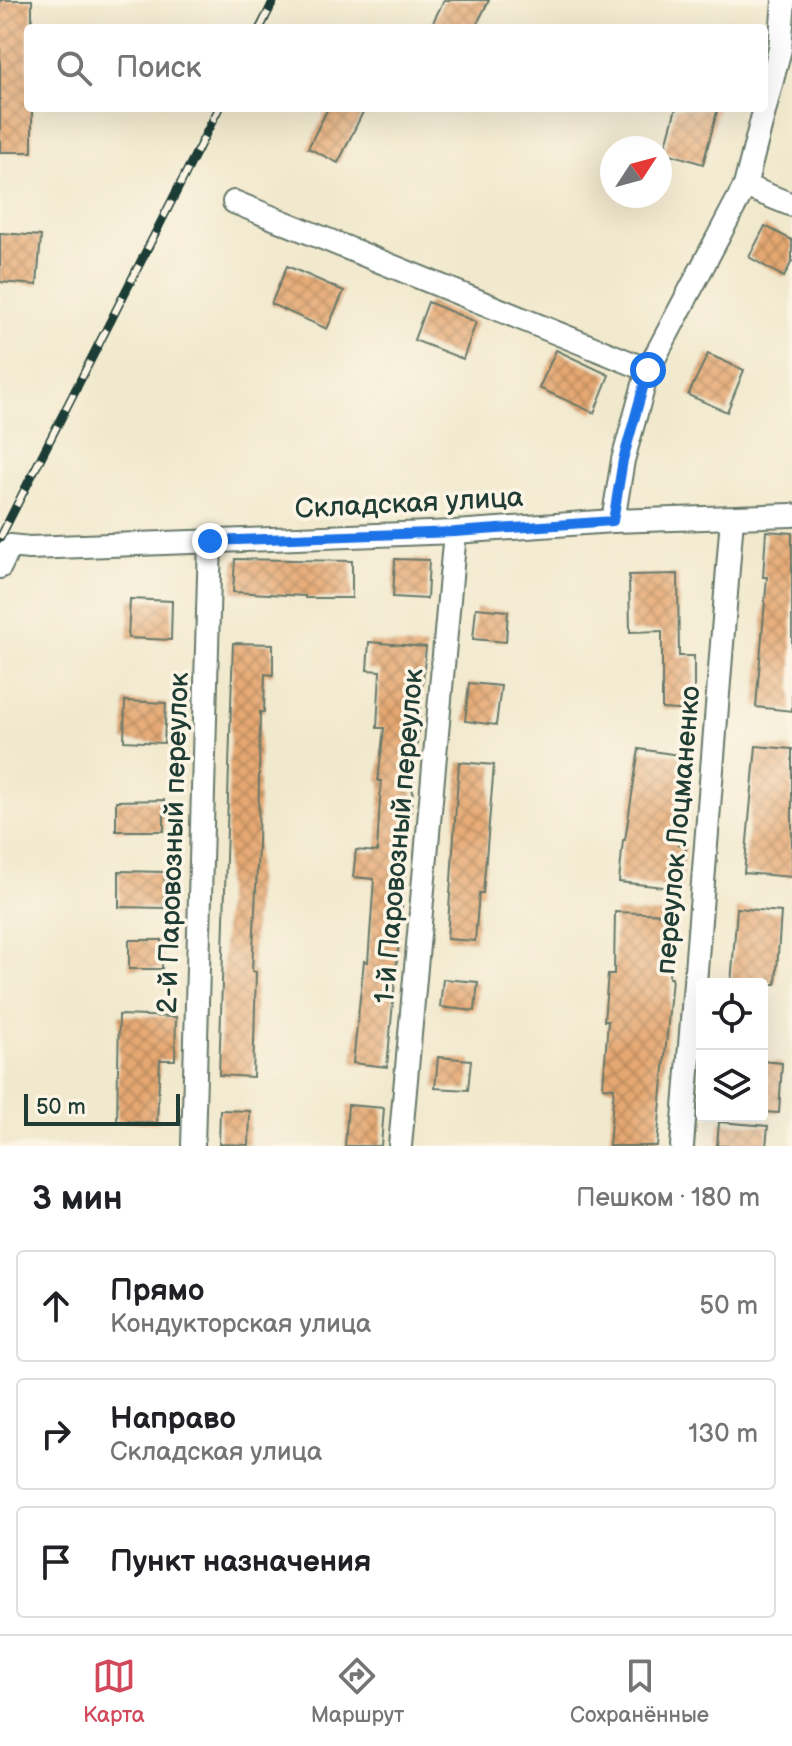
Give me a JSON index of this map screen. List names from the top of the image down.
{
  "streets": {
    "street": [
      "Складская улица",
      "переулок Лоцманенко",
      "1-й Паровозный переулок",
      "2-й Паровозный переулок"
    ]
  },
  "crossings": [
    ["Складская улица", "переулок Лоцманенко"],
    ["Складская улица", "1-й Паровозный переулок"],
    ["Складская улица", "2-й Паровозный переулок"]
  ],
  "scale_bar": "50 m",
  "north": "top right",
  "page": {
    "search": "Поиск",
    "scale": "50 m",
    "heading": ["3 мин", "Пешком · 180 m"],
    "list": [
      ["Прямо", "Кондукторская улица", "50 m"],
      ["Направо", "Складская улица", "130 m"],
      "Пункт назначения"
    ],
    "nav": ["Карта", "Маршрут", "Сохранённые"]
  }
}
